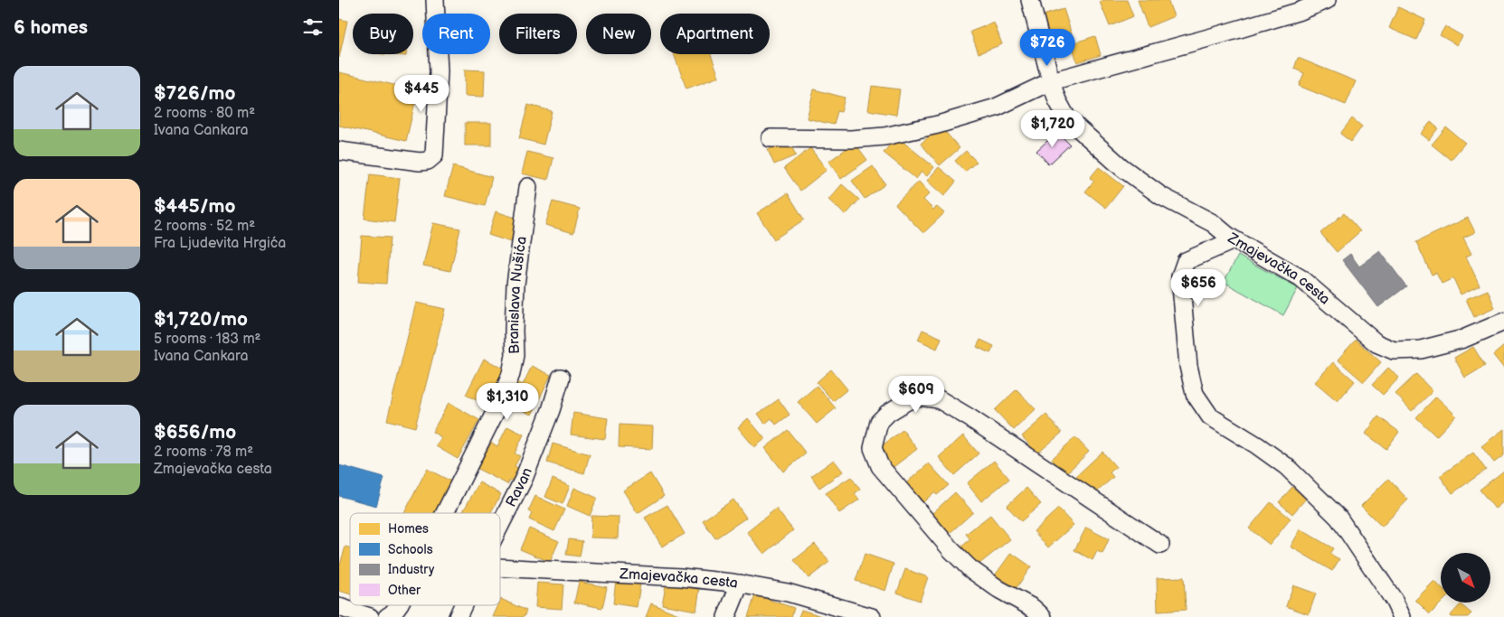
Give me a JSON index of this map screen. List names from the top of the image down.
{
  "streets": {
    "street": ["Zmajevačka cesta", "Branislava Nušića", "Ravan"]
  },
  "legend": [
    "Homes",
    "Schools",
    "Industry",
    "Other"
  ],
  "north": "bottom right",
  "page": {
    "heading": "6 homes",
    "chip": [
      "Buy",
      "Rent",
      "Filters",
      "New",
      "Apartment"
    ],
    "price": [
      "$726",
      "$445",
      "$1,720",
      "$656",
      "$609",
      "$1,310"
    ],
    "list": [
      {
        "name": "$726/mo",
        "note": "2 rooms · 80 m² · Ivana Cankara"
      },
      {
        "name": "$445/mo",
        "note": "2 rooms · 52 m² · Fra Ljudevita Hrgića"
      },
      {
        "name": "$1,720/mo",
        "note": "5 rooms · 183 m² · Ivana Cankara"
      },
      {
        "name": "$656/mo",
        "note": "2 rooms · 78 m² · Zmajevačka cesta"
      }
    ]
  }
}
